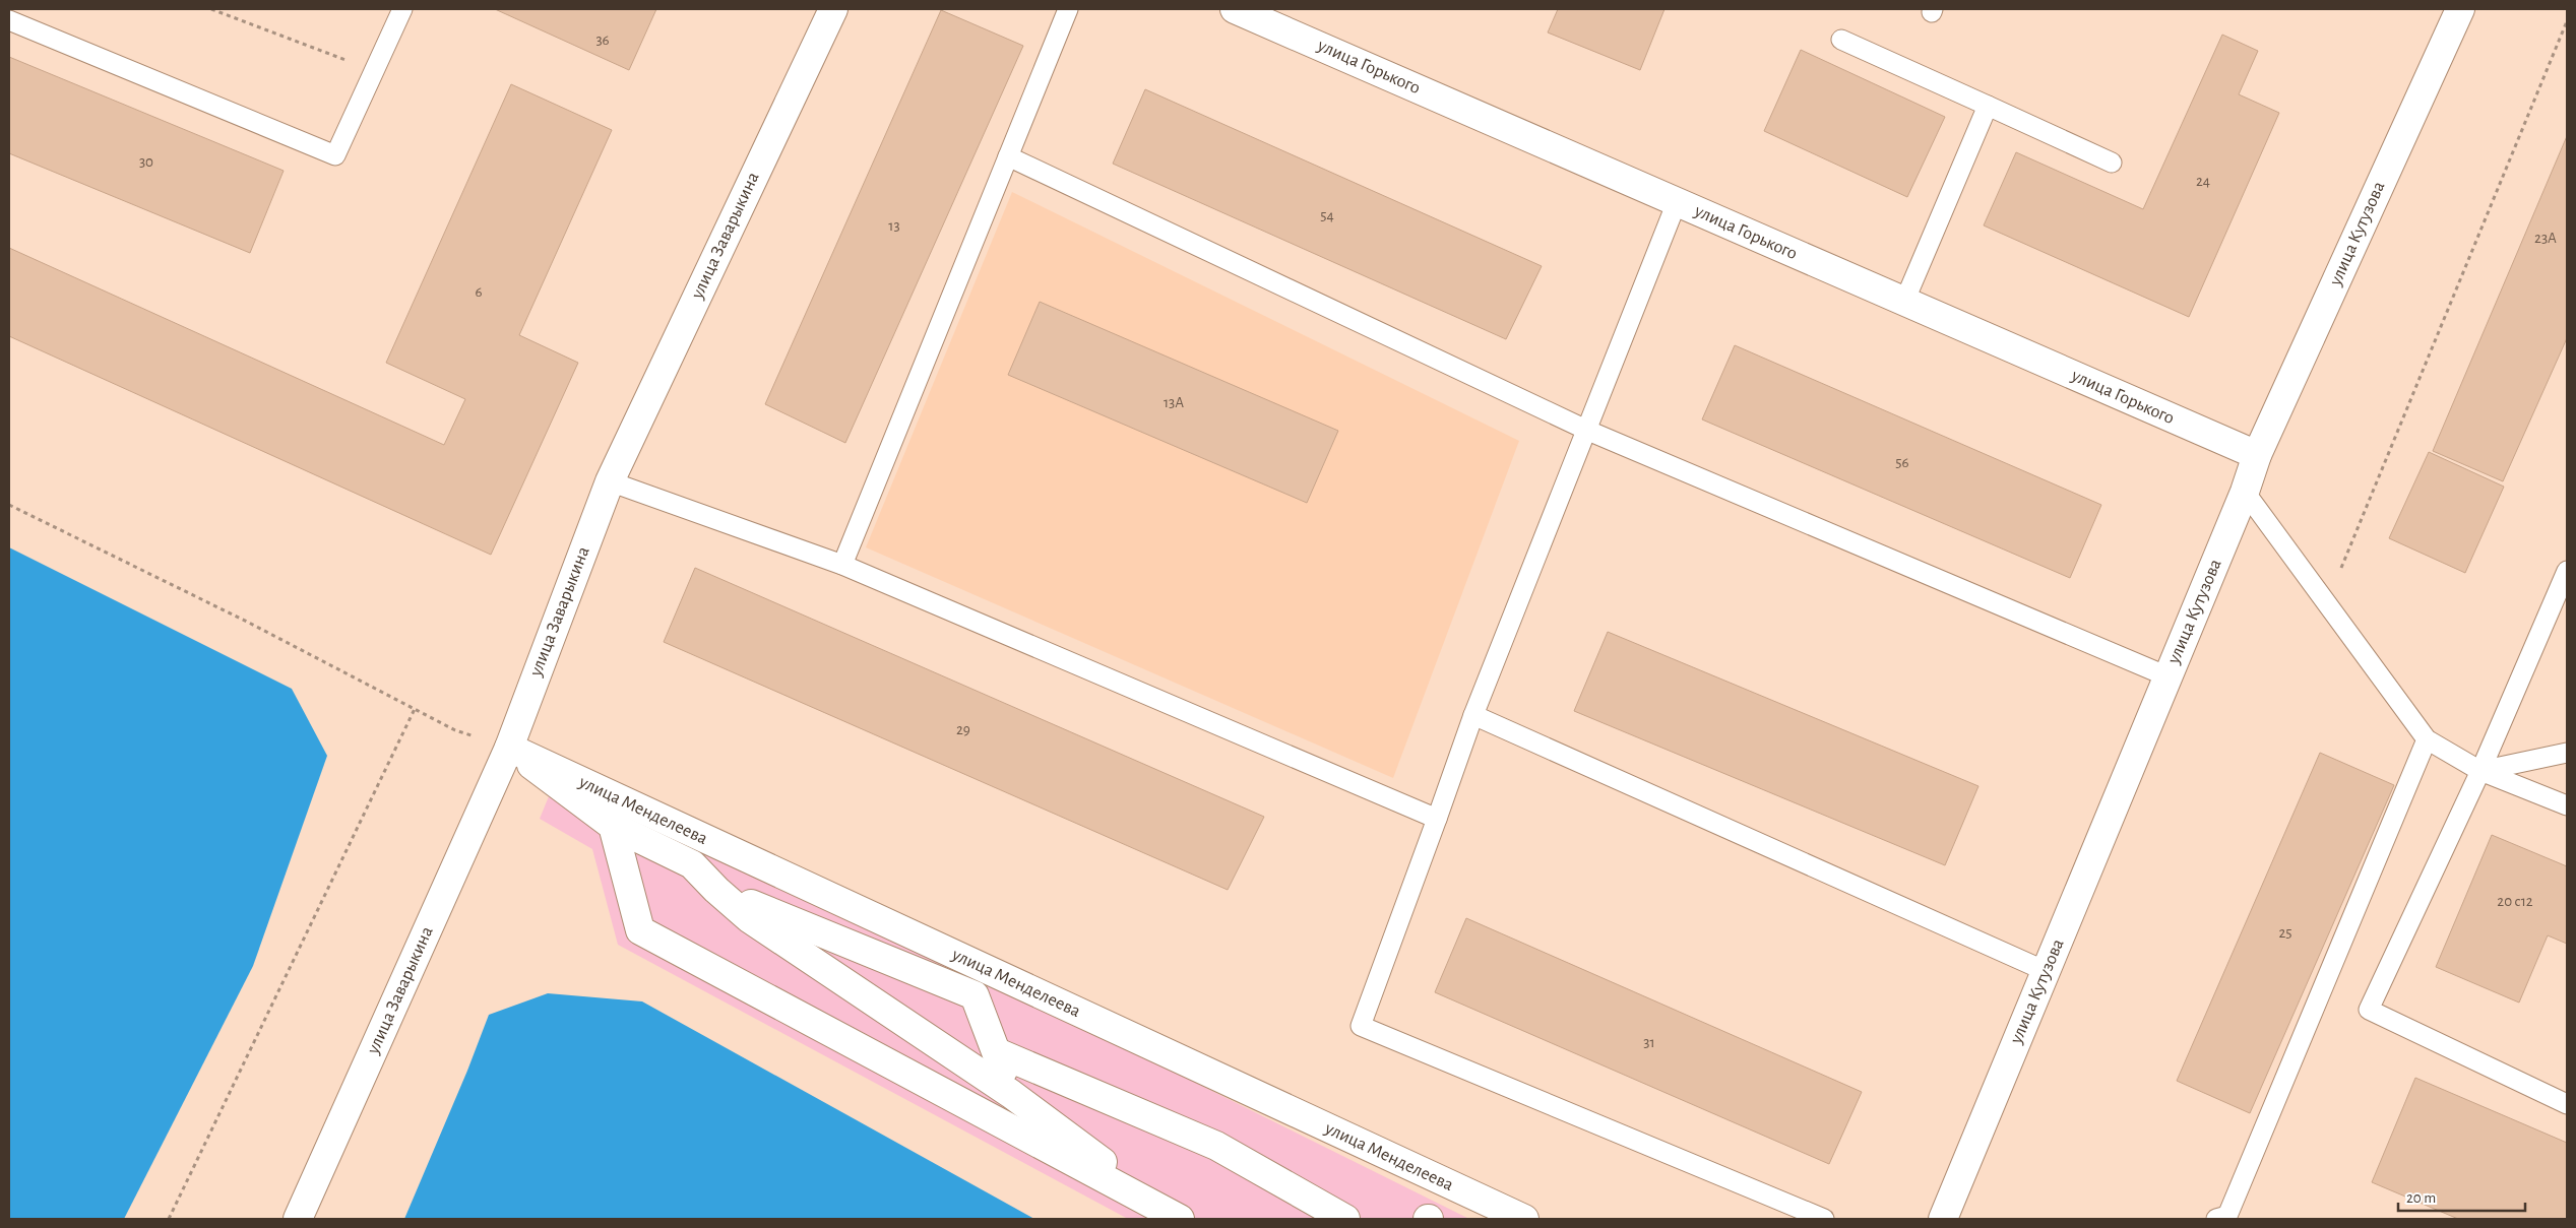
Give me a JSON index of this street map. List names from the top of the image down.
{
  "streets": {
    "street": [
      "улица Горького",
      "улица Кутузова",
      "улица Заварыкина",
      "улица Менделеева"
    ]
  },
  "crossings": [
    ["улица Горького", "улица Кутузова"],
    ["улица Заварыкина", "улица Менделеева"]
  ],
  "house_numbers": [
    "36",
    "30",
    "24",
    "54",
    "13",
    "23А",
    "6",
    "13А",
    "56",
    "29",
    "20 с12",
    "25",
    "31"
  ],
  "scale_bar": "20 m"
}
